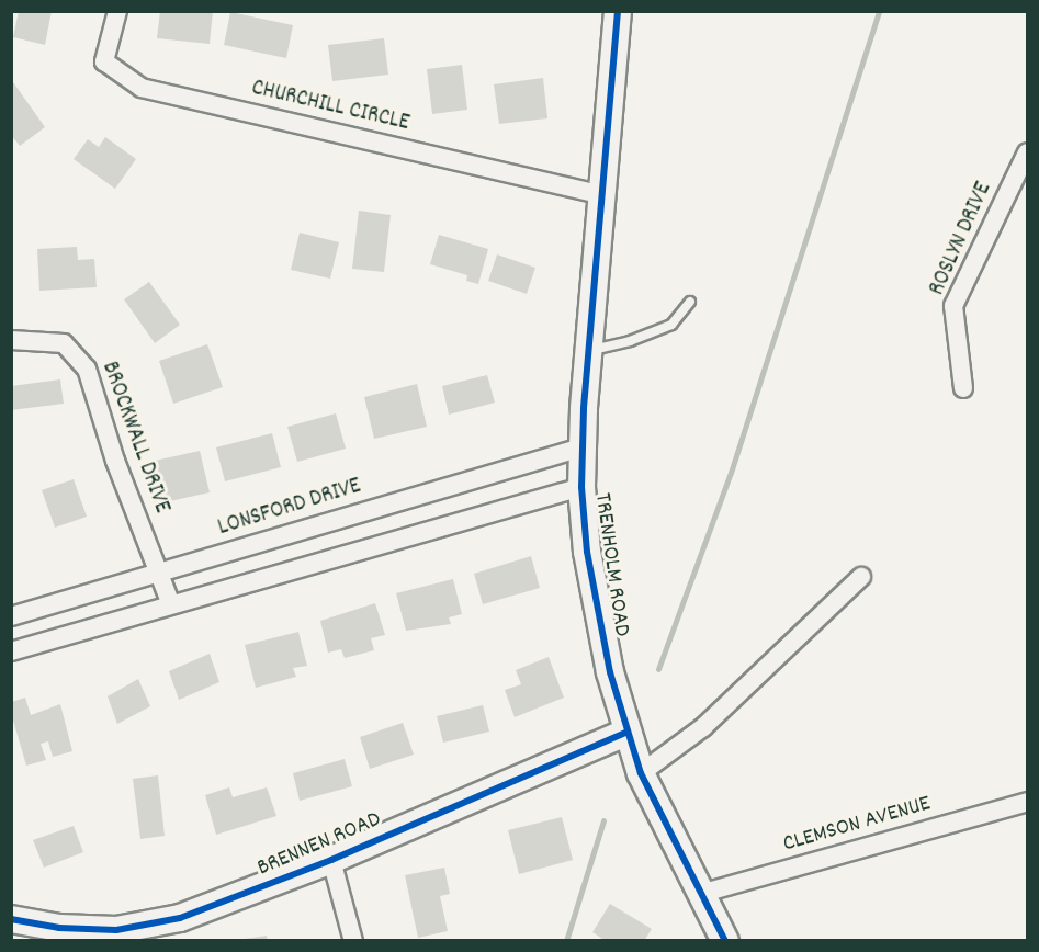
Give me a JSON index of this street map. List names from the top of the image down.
{
  "streets": {
    "main road": ["TRENHOLM ROAD", "BRENNEN ROAD"],
    "street": [
      "CHURCHILL CIRCLE",
      "ROSLYN DRIVE",
      "BROCKWALL DRIVE",
      "LONSFORD DRIVE",
      "CLEMSON AVENUE"
    ]
  },
  "crossings": [
    ["CHURCHILL CIRCLE", "TRENHOLM ROAD"],
    ["BROCKWALL DRIVE", "LONSFORD DRIVE"],
    ["LONSFORD DRIVE", "TRENHOLM ROAD"],
    ["TRENHOLM ROAD", "CLEMSON AVENUE"],
    ["TRENHOLM ROAD", "BRENNEN ROAD"]
  ]
}
